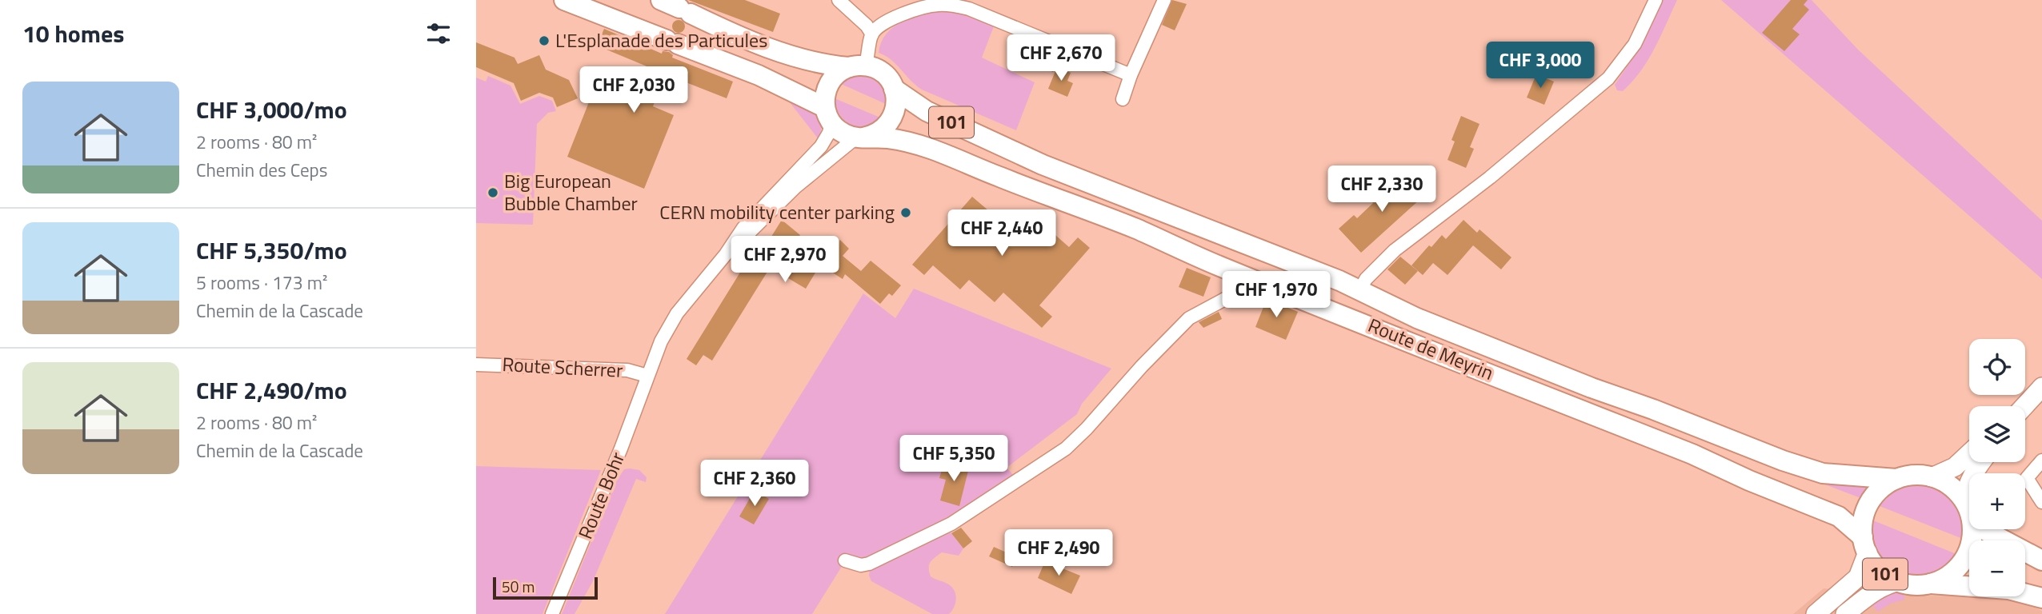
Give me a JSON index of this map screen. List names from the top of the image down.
{
  "streets": {
    "main road": ["101", "Route de Meyrin"],
    "street": ["Route Scherrer", "Route Bohr"]
  },
  "crossings": [
    ["101", "Route de Meyrin"],
    ["Route Scherrer", "Route Bohr"]
  ],
  "places": ["L'Esplanade des Particules", "Big European Bubble Chamber", "CERN mobility center parking"],
  "scale_bar": "50 m",
  "page": {
    "heading": "10 homes",
    "price": [
      "CHF 2,670",
      "CHF 3,000",
      "CHF 2,030",
      "CHF 2,330",
      "CHF 2,440",
      "CHF 2,970",
      "CHF 1,970",
      "CHF 5,350",
      "CHF 2,360",
      "CHF 2,490"
    ],
    "list": [
      {
        "name": "CHF 3,000/mo",
        "note": "2 rooms · 80 m² · Chemin des Ceps"
      },
      {
        "name": "CHF 5,350/mo",
        "note": "5 rooms · 173 m² · Chemin de la Cascade"
      },
      {
        "name": "CHF 2,490/mo",
        "note": "2 rooms · 80 m² · Chemin de la Cascade"
      }
    ],
    "map_buttons": ["+", "−"],
    "scale": "50 m"
  }
}
